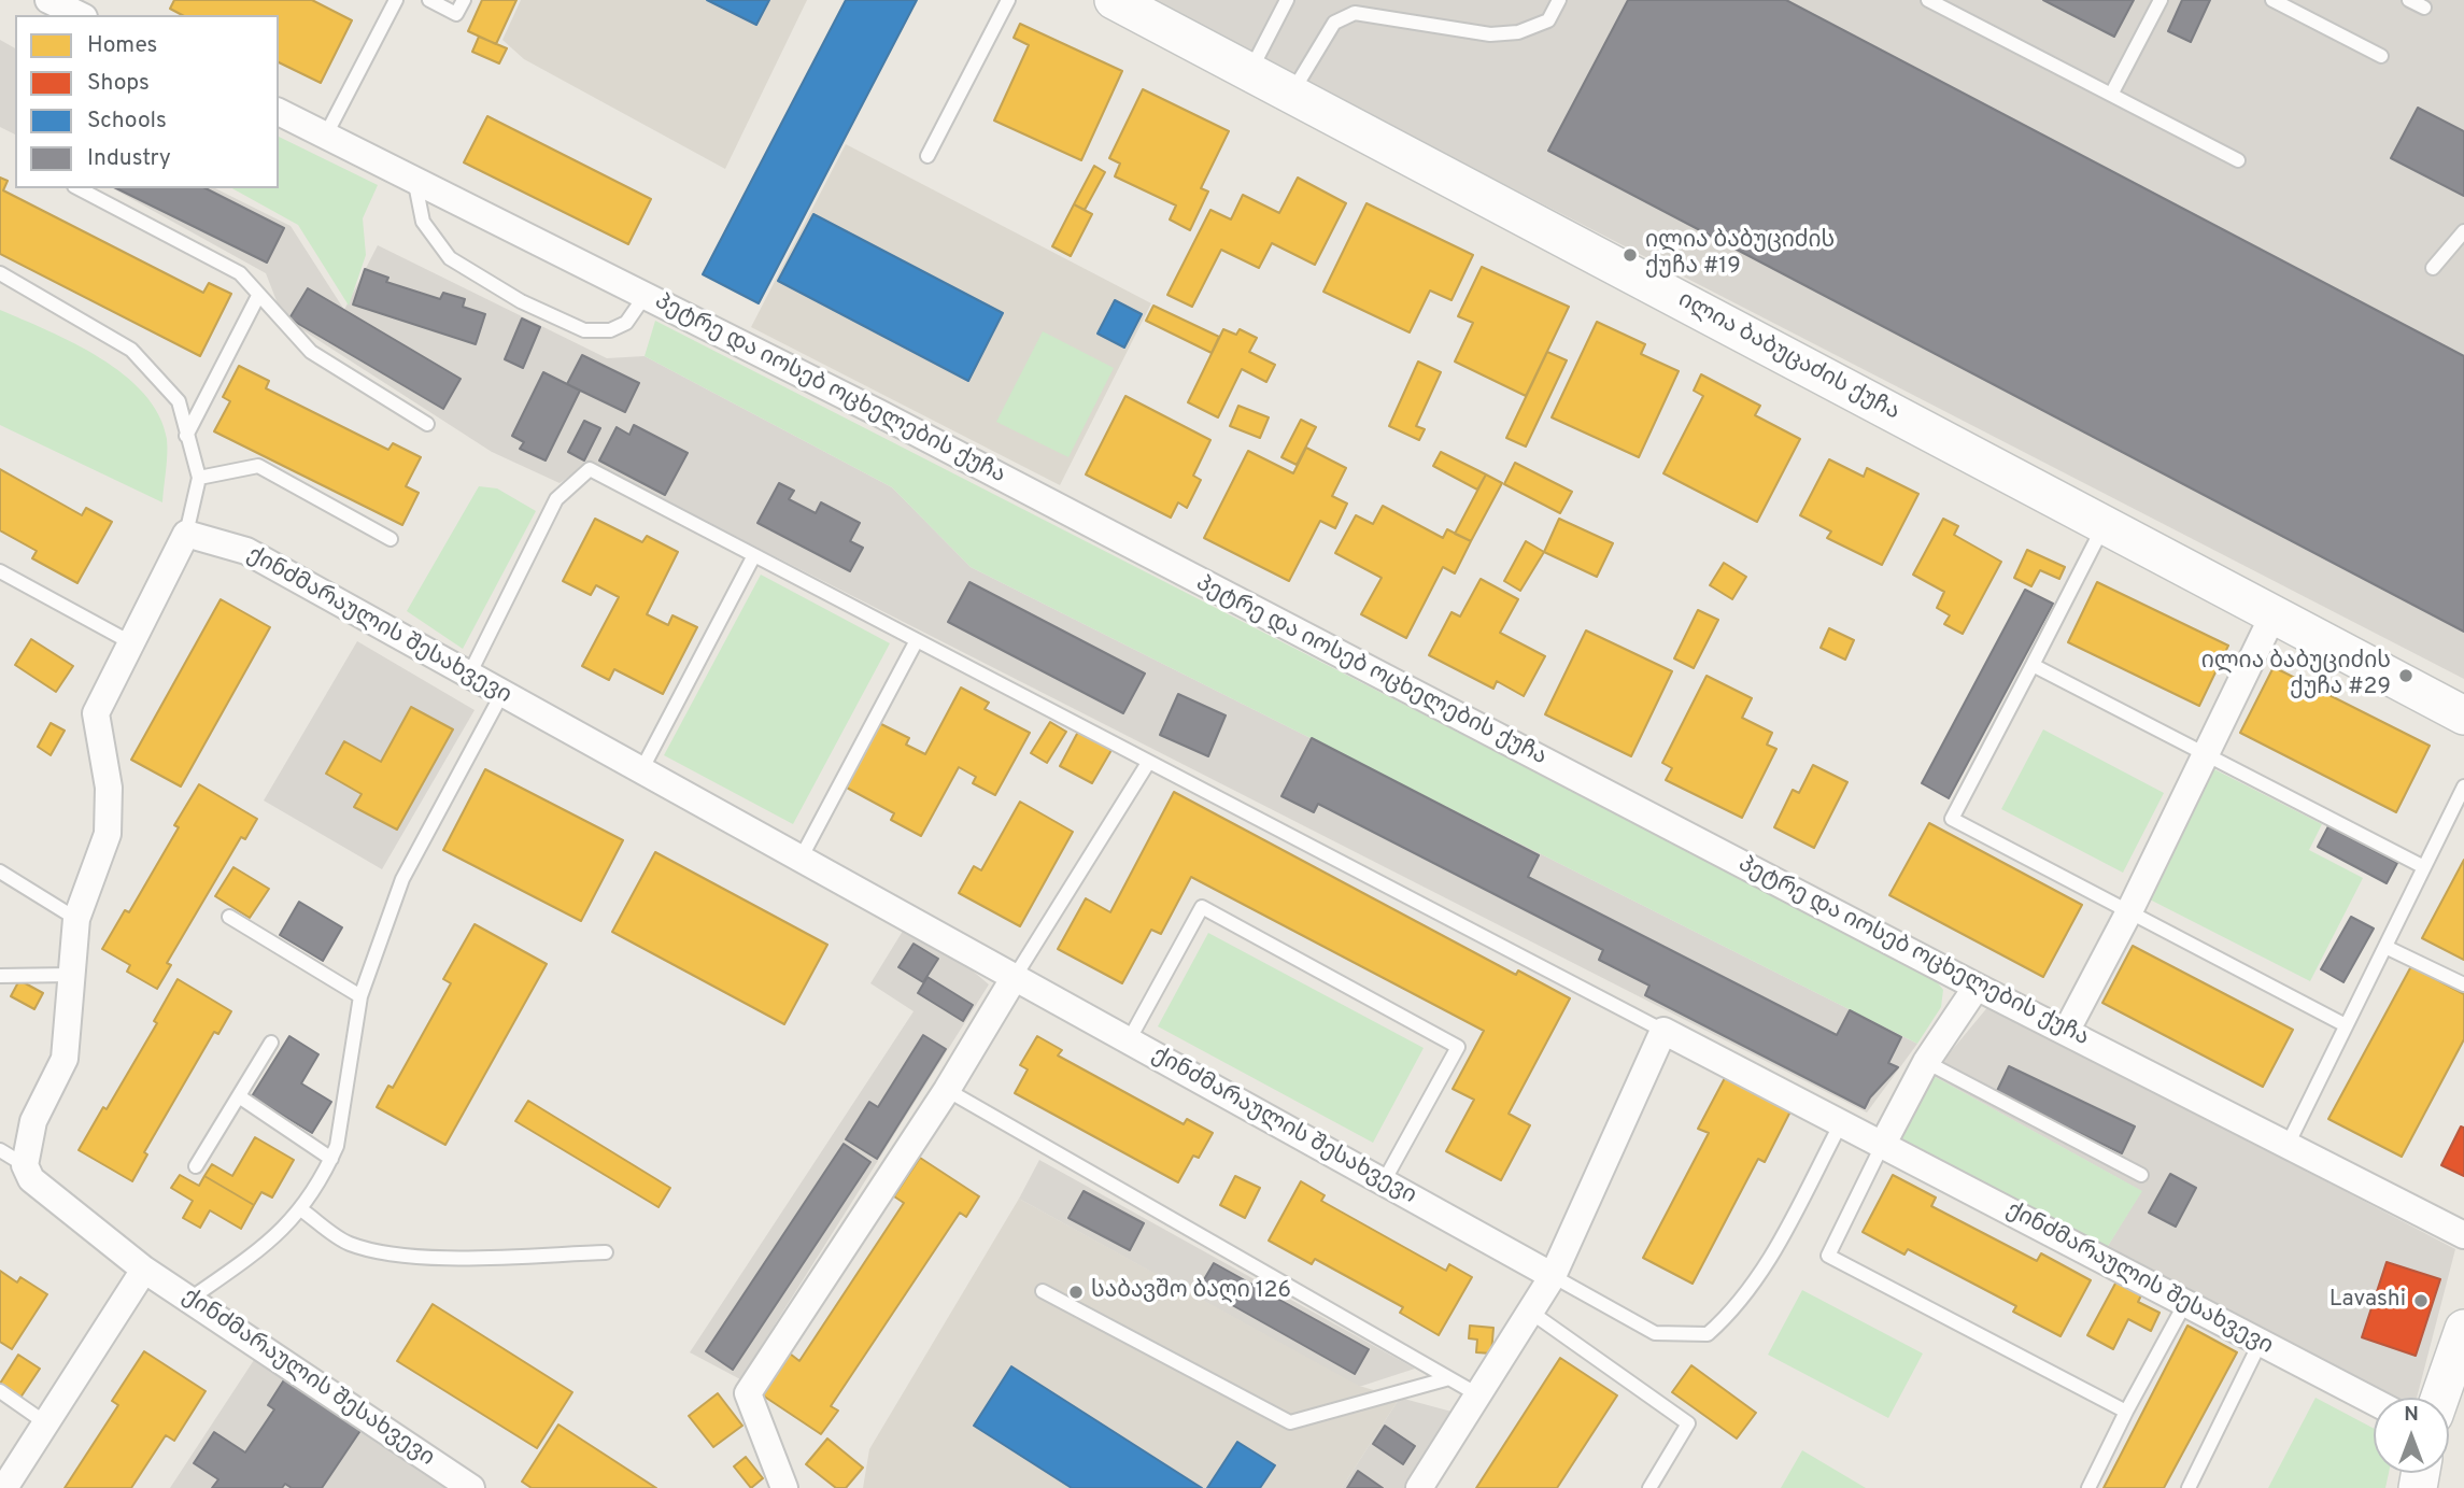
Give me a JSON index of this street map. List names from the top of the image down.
{
  "streets": {
    "street": ["ილია ბაბუცაძის ქუჩა", "პეტრე და იოსებ ოცხელების ქუჩა", "ქინძმარაულის შესახვევი"]
  },
  "places": [
    "ილია ბაბუციძის ქუჩა #19",
    "ილია ბაბუციძის ქუჩა #29",
    "საბავშო ბაღი 126",
    "Lavashi"
  ],
  "legend": [
    "Homes",
    "Shops",
    "Schools",
    "Industry"
  ],
  "north": "top"
}
